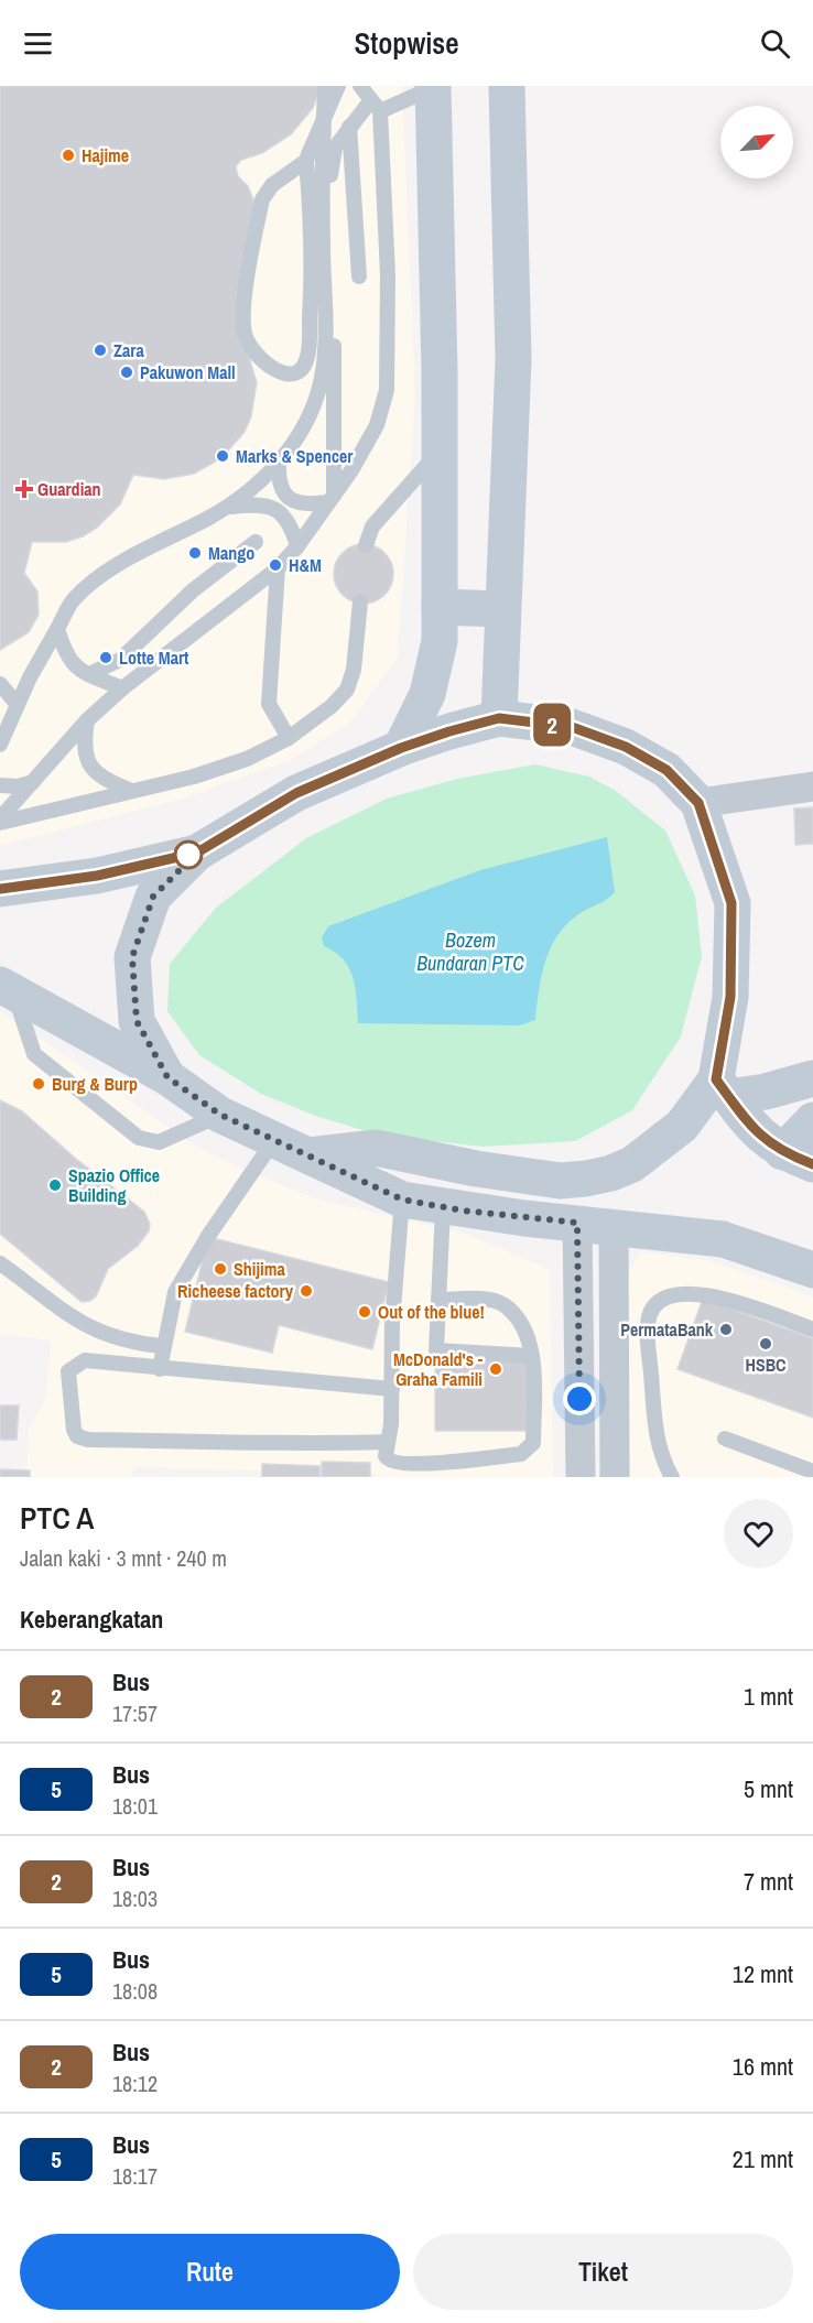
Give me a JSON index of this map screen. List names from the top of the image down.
{
  "water": ["Bozem Bundaran PTC"],
  "places": {
    "other": [
      "Hajime",
      "Zara",
      "Pakuwon Mall",
      "Marks & Spencer",
      "Mango",
      "H&M",
      "Lotte Mart",
      "Burg & Burp",
      "Spazio Office Building",
      "Shijima",
      "Richeese factory",
      "Out of the blue!",
      "PermataBank",
      "HSBC",
      "McDonald's - Graha Famili"
    ],
    "health": ["Guardian"]
  },
  "lines": ["bus line 2"],
  "north": "top right",
  "page": {
    "header": "Stopwise",
    "on_map": "2",
    "heading": [
      ["PTC A", "Jalan kaki · 3 mnt · 240 m"],
      "Keberangkatan"
    ],
    "list": [
      {
        "mark": "2",
        "name": "Bus",
        "note": "17:57",
        "value": "1 mnt"
      },
      {
        "mark": "5",
        "name": "Bus",
        "note": "18:01",
        "value": "5 mnt"
      },
      {
        "mark": "2",
        "name": "Bus",
        "note": "18:03",
        "value": "7 mnt"
      },
      {
        "mark": "5",
        "name": "Bus",
        "note": "18:08",
        "value": "12 mnt"
      },
      {
        "mark": "2",
        "name": "Bus",
        "note": "18:12",
        "value": "16 mnt"
      },
      {
        "mark": "5",
        "name": "Bus",
        "note": "18:17",
        "value": "21 mnt"
      }
    ],
    "buttons": ["Rute", "Tiket"]
  }
}
